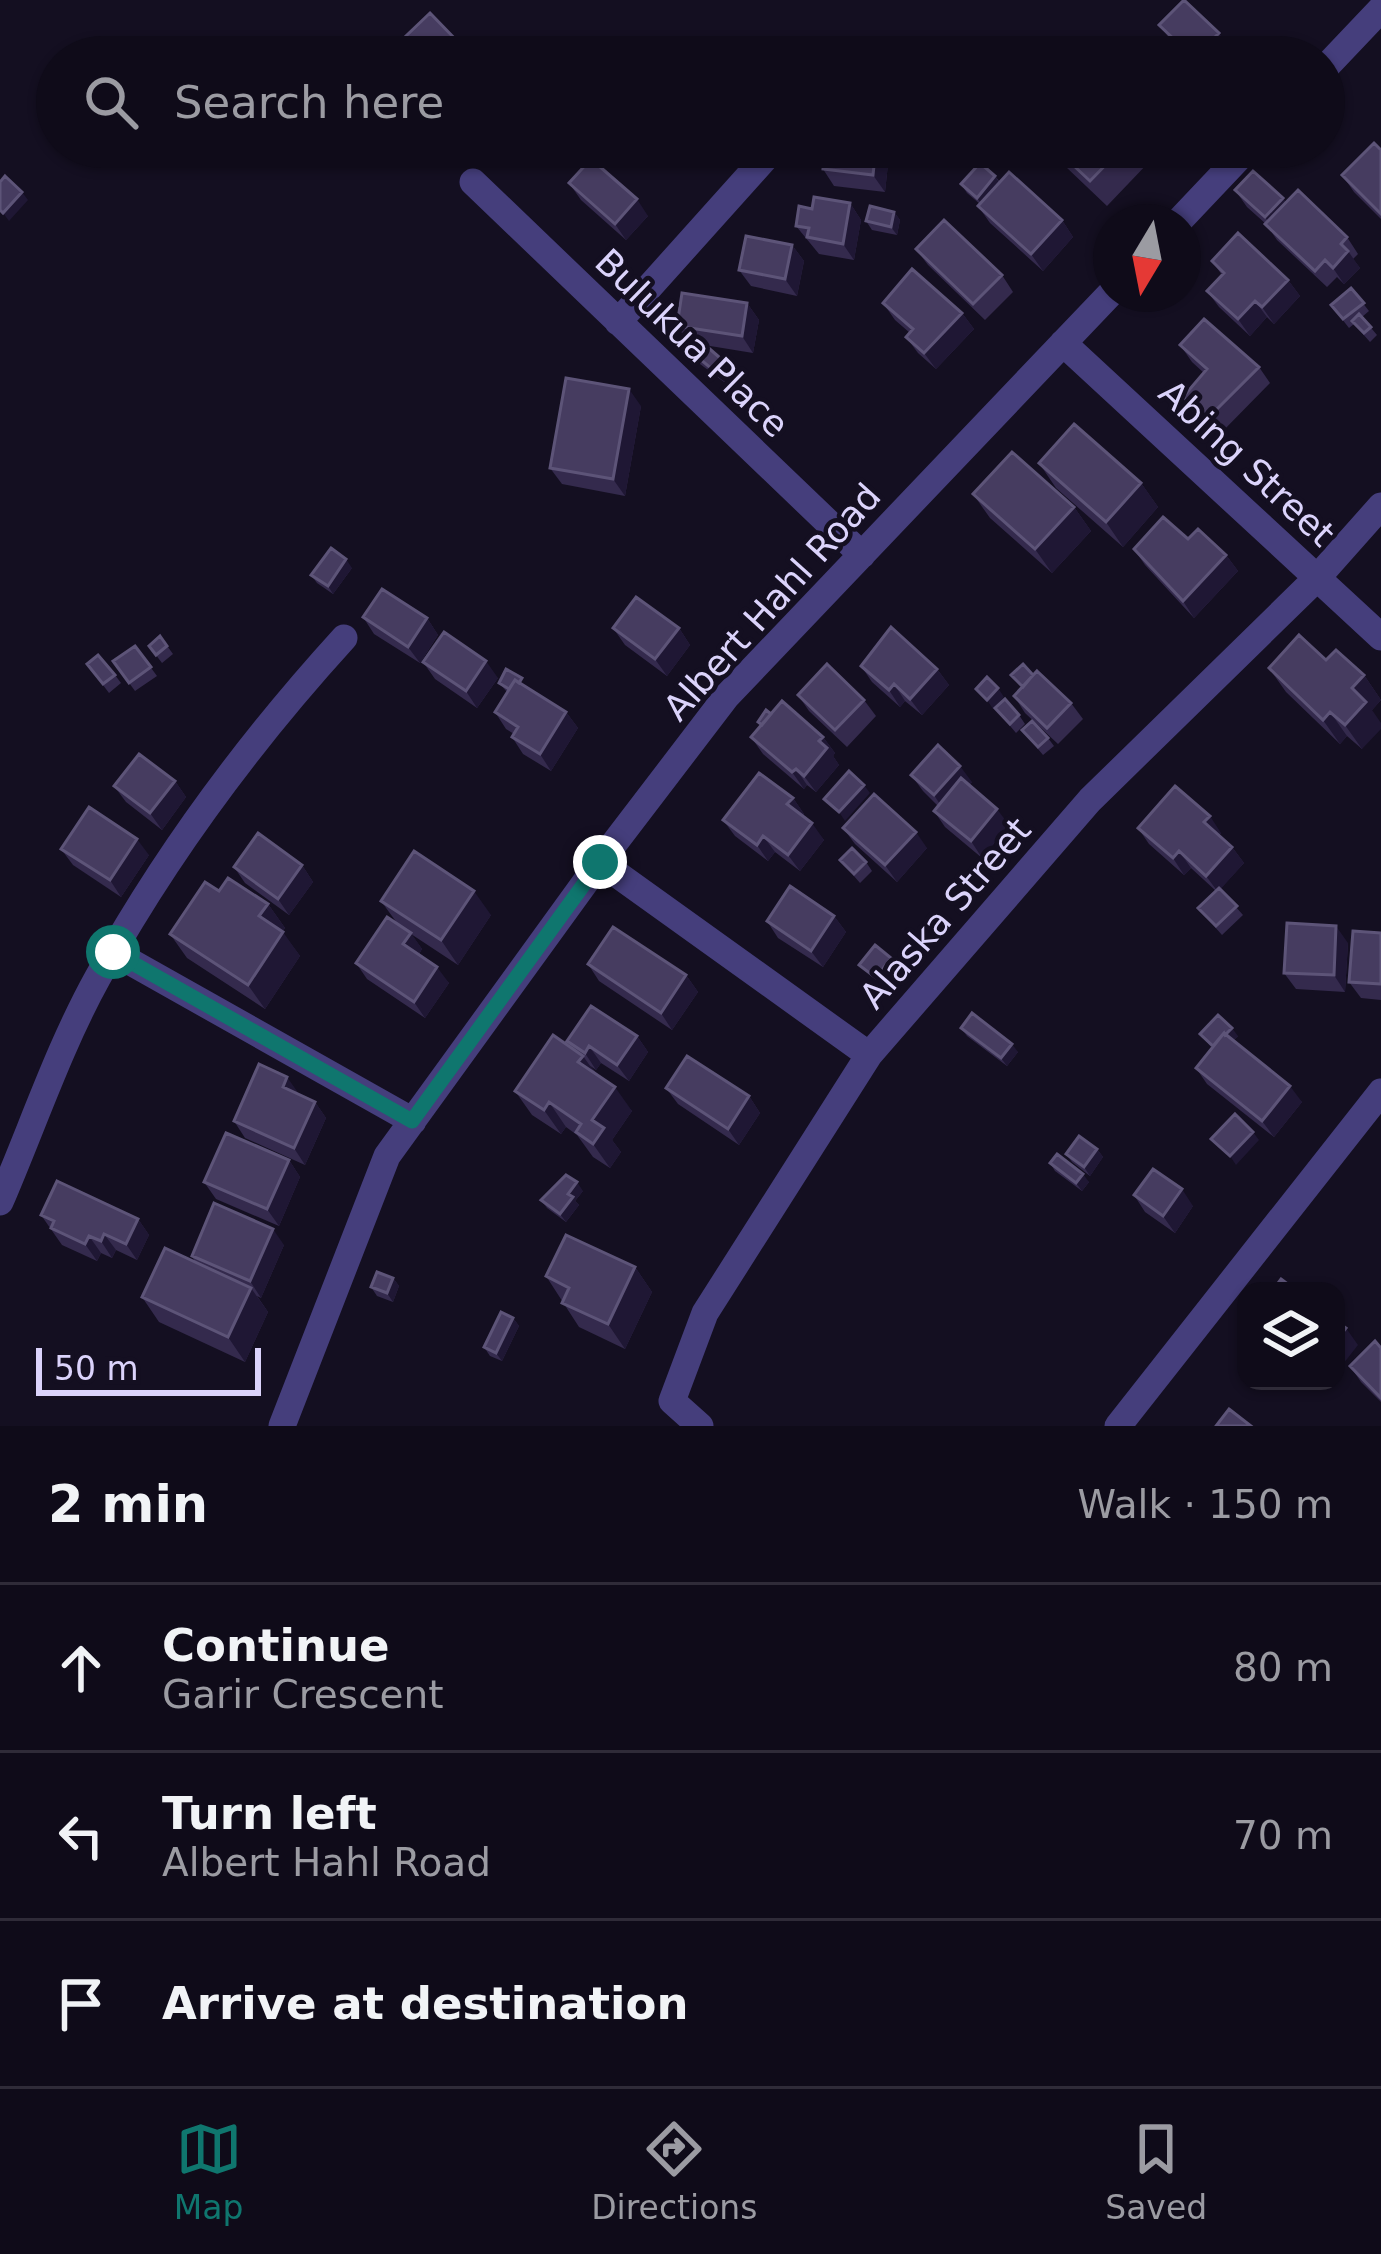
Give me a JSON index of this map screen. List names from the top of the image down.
{
  "streets": {
    "street": [
      "Bulukua Place",
      "Abing Street",
      "Albert Hahl Road",
      "Alaska Street"
    ]
  },
  "crossings": [
    ["Bulukua Place", "Albert Hahl Road"],
    ["Abing Street", "Albert Hahl Road"],
    ["Abing Street", "Alaska Street"]
  ],
  "scale_bar": "50 m",
  "north": "bottom",
  "page": {
    "search": "Search here",
    "scale": "50 m",
    "heading": ["2 min", "Walk · 150 m"],
    "list": [
      ["Continue", "Garir Crescent", "80 m"],
      ["Turn left", "Albert Hahl Road", "70 m"],
      "Arrive at destination"
    ],
    "nav": ["Map", "Directions", "Saved"]
  }
}
